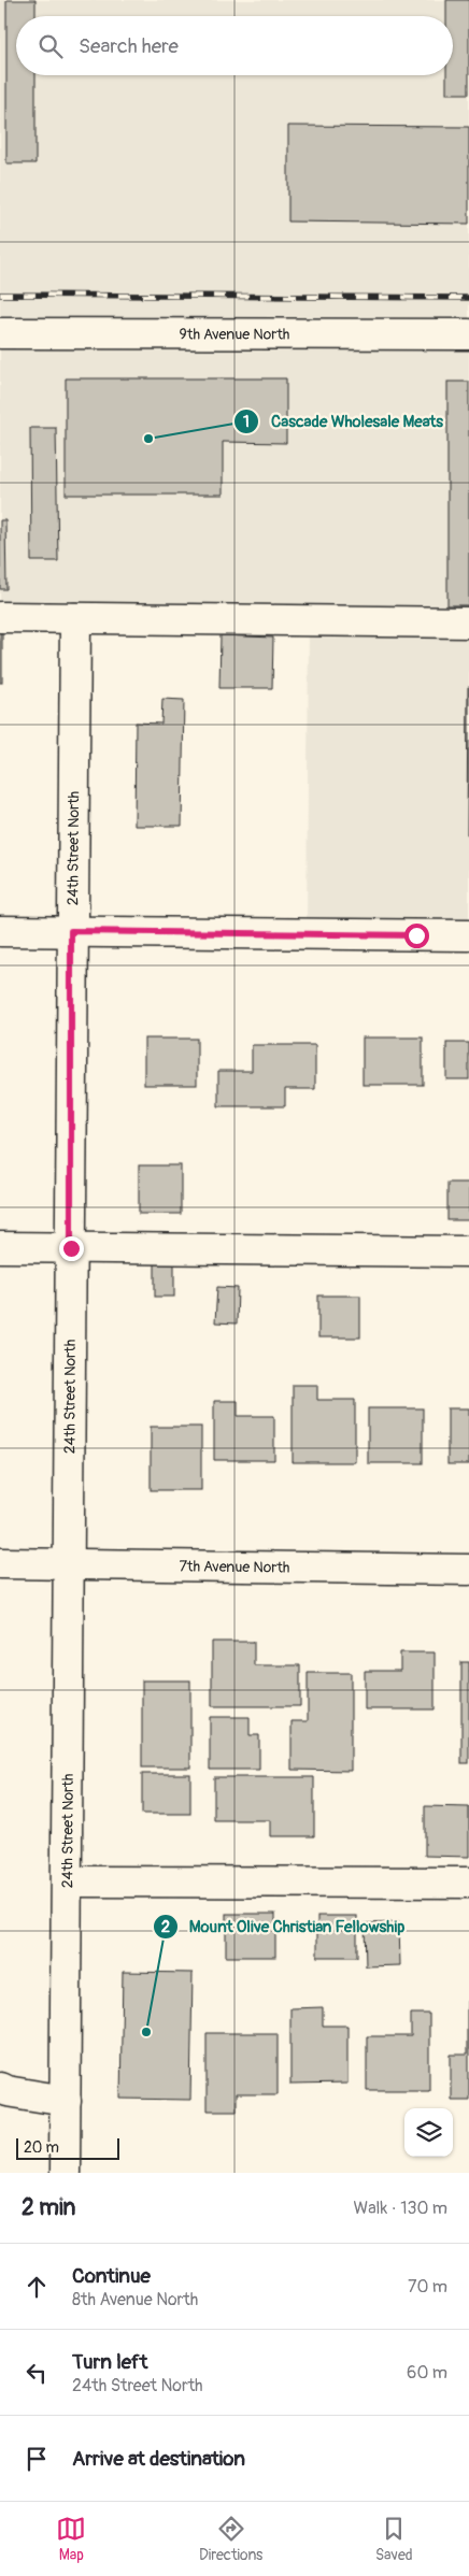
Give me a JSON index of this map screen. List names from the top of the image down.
{
  "streets": {
    "street": ["9th Avenue North", "24th Street North", "7th Avenue North"]
  },
  "crossings": [
    ["24th Street North", "7th Avenue North"]
  ],
  "places": ["Cascade Wholesale Meats", "Mount Olive Christian Fellowship"],
  "scale_bar": "20 m",
  "page": {
    "search": "Search here",
    "scale": "20 m",
    "heading": ["2 min", "Walk · 130 m"],
    "list": [
      ["Continue", "8th Avenue North", "70 m"],
      ["Turn left", "24th Street North", "60 m"],
      "Arrive at destination"
    ],
    "nav": ["Map", "Directions", "Saved"]
  }
}
